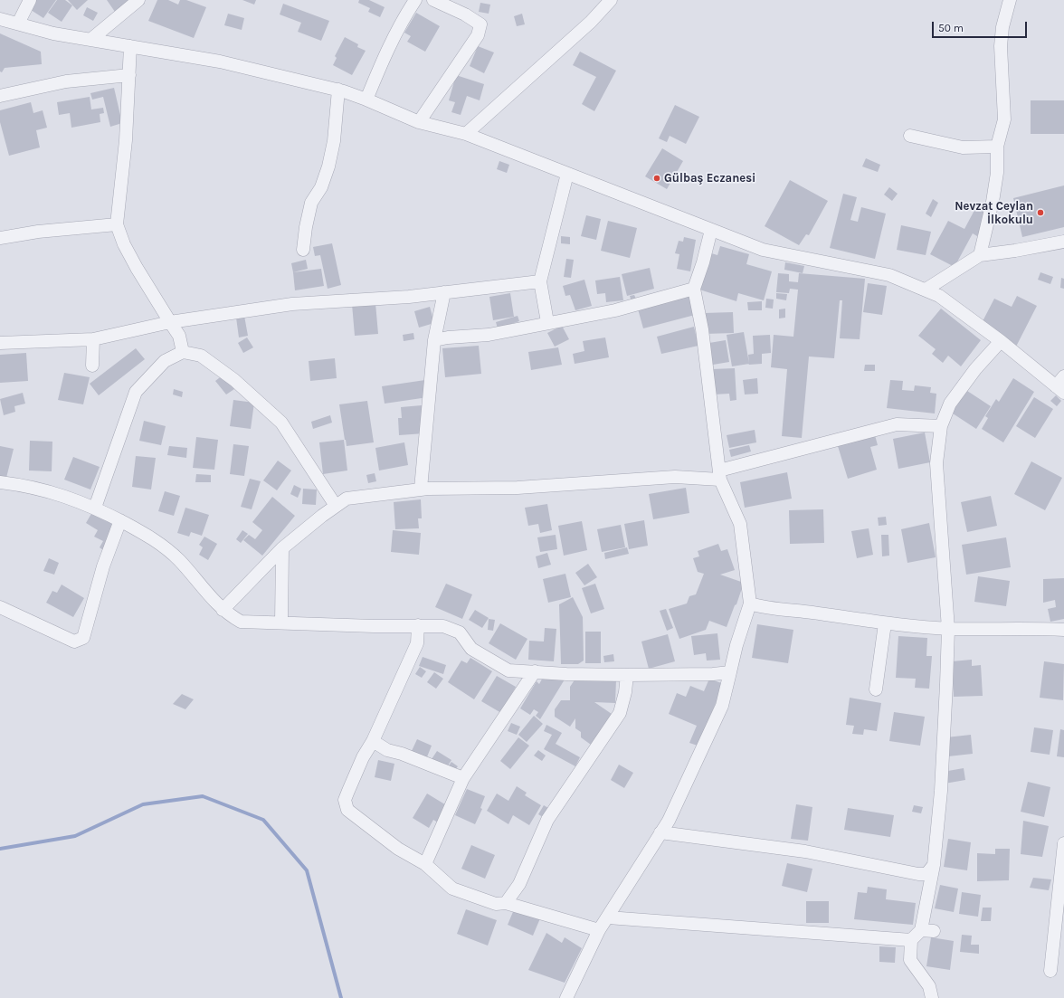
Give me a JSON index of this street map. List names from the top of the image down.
{
  "places": ["Gülbaş Eczanesi", "Nevzat Ceylan İlkokulu"],
  "scale_bar": "50 m"
}
